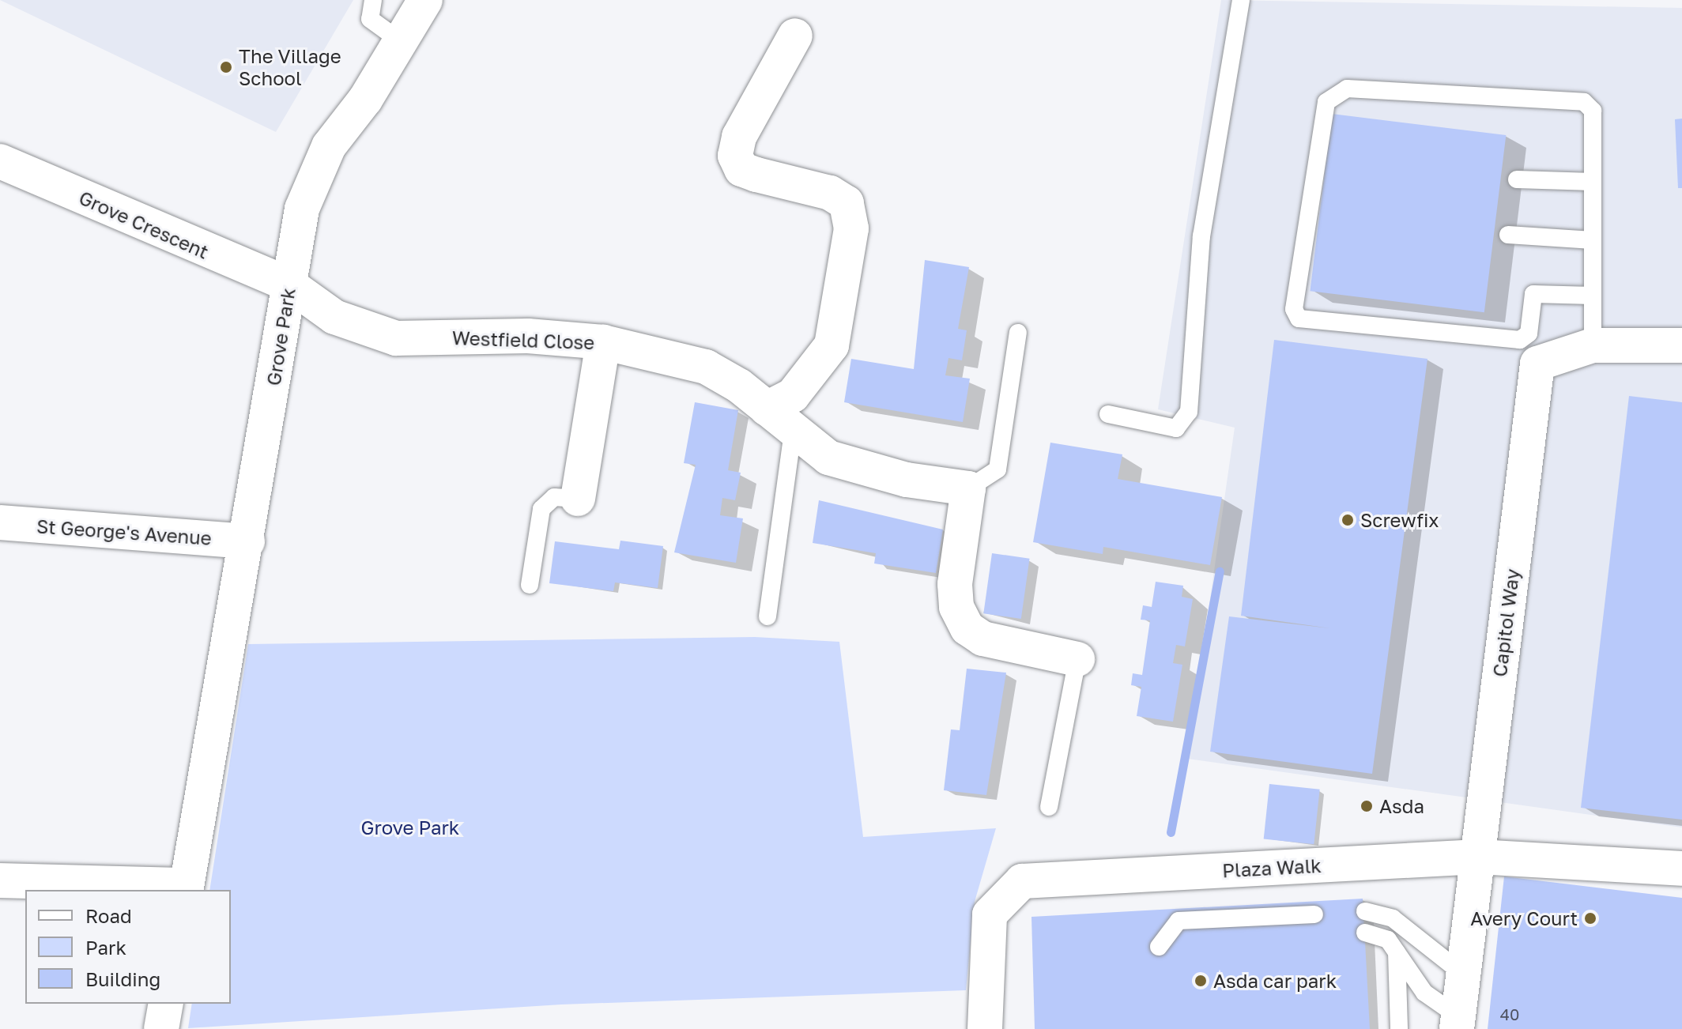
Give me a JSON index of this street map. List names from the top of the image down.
{
  "streets": {
    "street": [
      "Grove Crescent",
      "Grove Park",
      "Westfield Close",
      "St George's Avenue",
      "Capitol Way",
      "Plaza Walk"
    ]
  },
  "crossings": [
    ["Grove Crescent", "Grove Park"],
    ["Grove Crescent", "Westfield Close"],
    ["Grove Park", "Westfield Close"],
    ["Grove Park", "St George's Avenue"],
    ["Capitol Way", "Plaza Walk"]
  ],
  "parks": ["Grove Park"],
  "places": [
    "The Village School",
    "Screwfix",
    "Asda",
    "Avery Court",
    "Asda car park"
  ],
  "house_numbers": ["40"],
  "legend": ["Road", "Park", "Building"]
}
